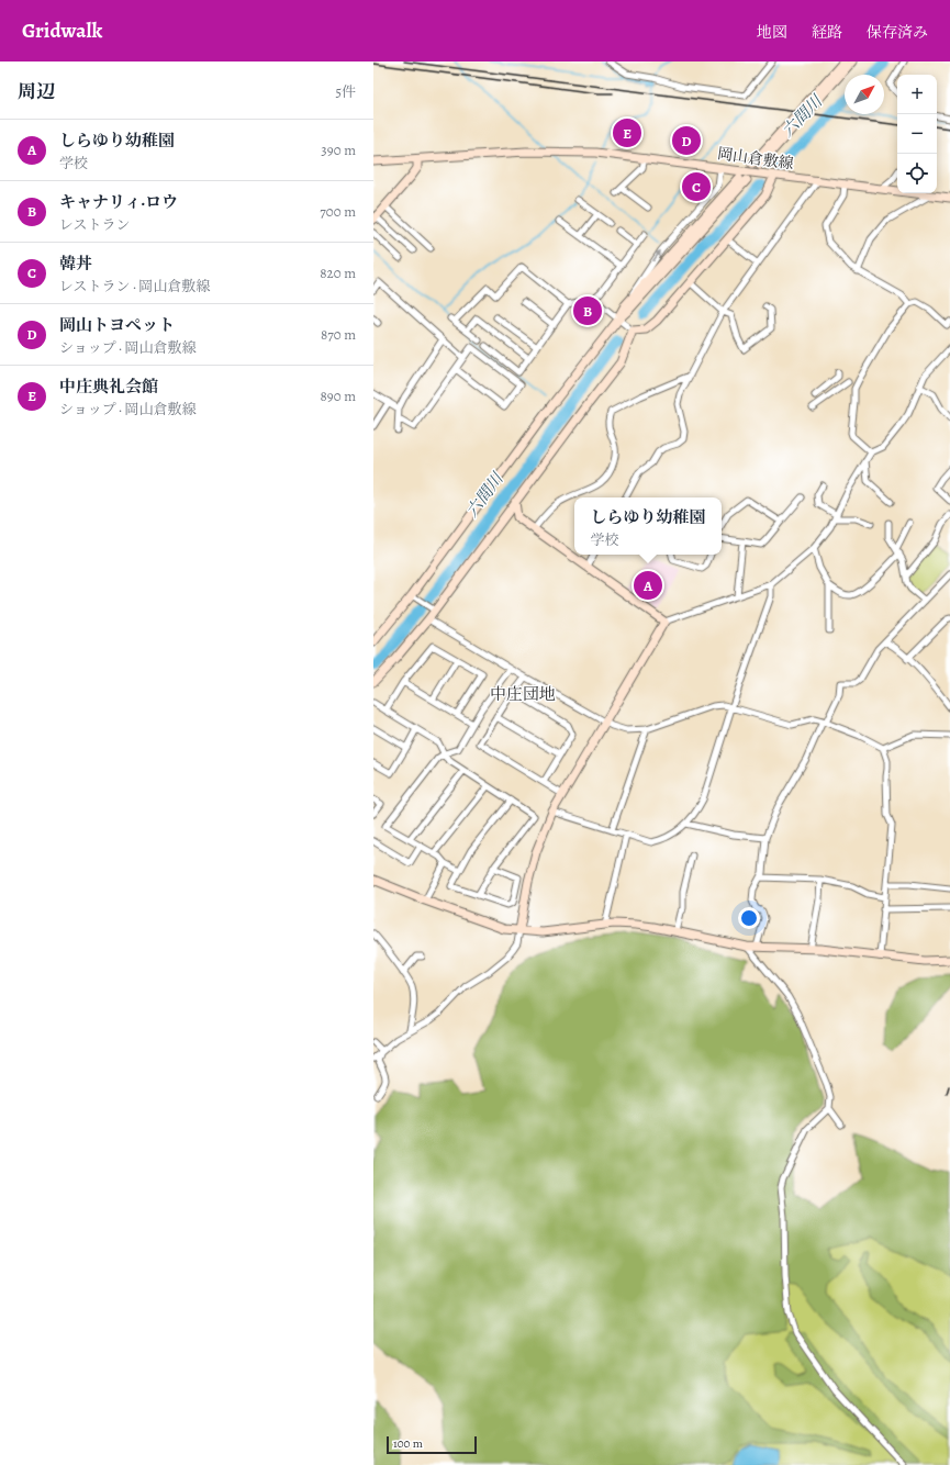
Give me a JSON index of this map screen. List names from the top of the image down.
{
  "streets": {
    "street": ["岡山倉敷線"]
  },
  "districts": ["中庄団地"],
  "water": ["六間川"],
  "scale_bar": "100 m",
  "north": "top right",
  "page": {
    "header": "Gridwalk",
    "nav": ["地図", "経路", "保存済み"],
    "heading": ["周辺", "5件"],
    "map_buttons": ["+", "−"],
    "pins": [
      "E",
      "D",
      "C",
      "B",
      "A"
    ],
    "list": [
      {
        "mark": "A",
        "name": "しらゆり幼稚園",
        "note": "学校",
        "value": "390 m"
      },
      {
        "mark": "B",
        "name": "キャナリィ·ロウ",
        "note": "レストラン",
        "value": "700 m"
      },
      {
        "mark": "C",
        "name": "韓丼",
        "note": "レストラン · 岡山倉敷線",
        "value": "820 m"
      },
      {
        "mark": "D",
        "name": "岡山トヨペット",
        "note": "ショップ · 岡山倉敷線",
        "value": "870 m"
      },
      {
        "mark": "E",
        "name": "中庄典礼会館",
        "note": "ショップ · 岡山倉敷線",
        "value": "890 m"
      }
    ],
    "popup": ["しらゆり幼稚園", "学校"],
    "scale": "100 m"
  }
}
